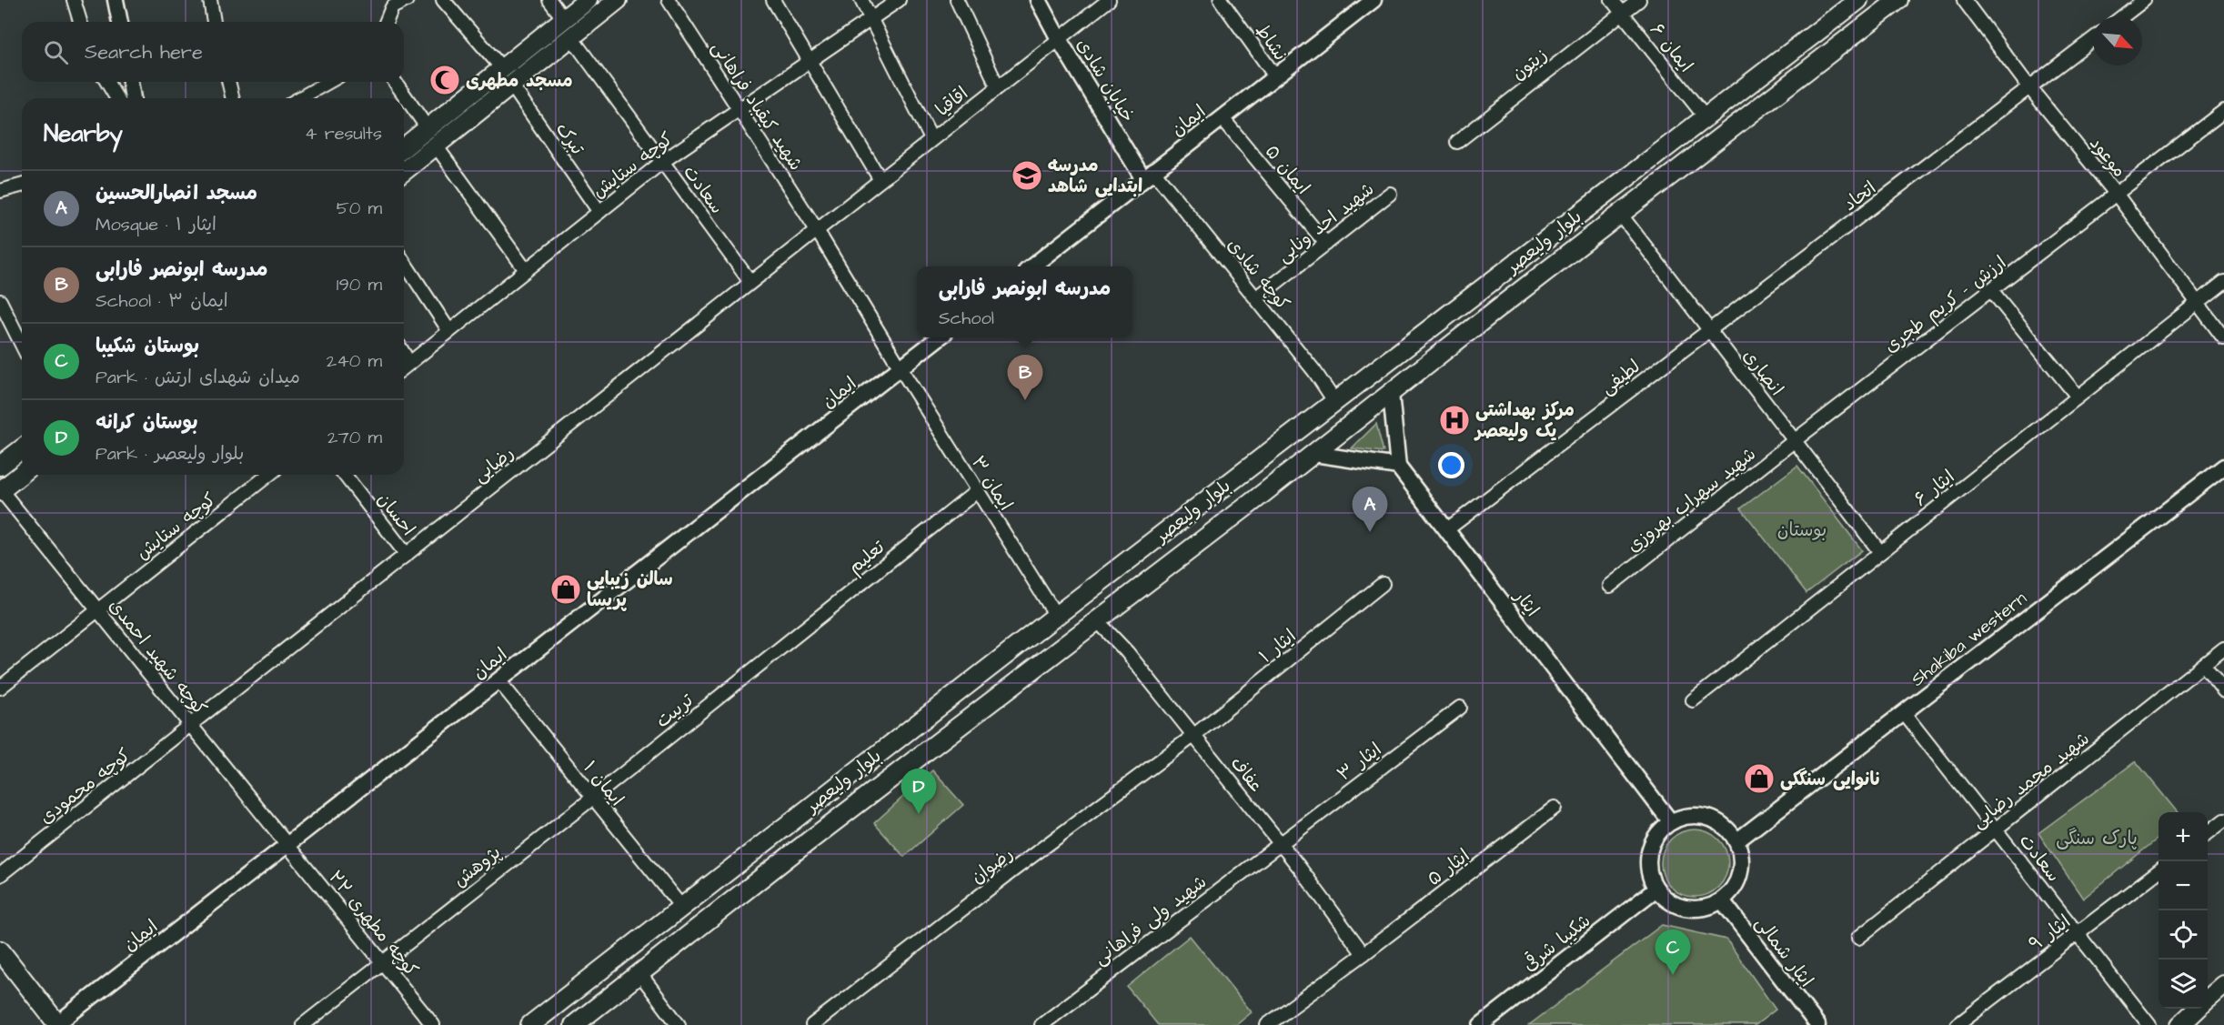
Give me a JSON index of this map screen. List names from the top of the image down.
{
  "streets": {
    "main road": ["بلوار ولیعصر"],
    "street": [
      "نشاط",
      "ایمان ۶",
      "زیتون",
      "خیابان شادی",
      "اقاقیا",
      "شهید کیقباد فراهانی",
      "ایمان",
      "تبرک",
      "موعود",
      "کوچه ستایش",
      "ایمان ۵",
      "سعادت",
      "اتحاد",
      "شهید احد ونایی",
      "کوچه شادی",
      "ارزش - کریم طجری",
      "انصاری",
      "لطیفی",
      "رضایی",
      "ایمان ۳",
      "ایثار ۶",
      "شهید سهراب بهروزی",
      "احسان",
      "تعلیم",
      "ایثار",
      "Shakiba western",
      "ایثار ۱",
      "کوچه شهید احمدی",
      "تربیت",
      "ایثار ۳",
      "عفاف",
      "شهید محمد رضایی",
      "ایمان ۱",
      "کوچه محمودی",
      "رضوان",
      "پژوهش",
      "ایثار ۵",
      "شهید ولی فراهانی",
      "کوچه مطهری ۲۲",
      "ایثار ۹",
      "شکیبا شرقی",
      "ایثار شمالی"
    ]
  },
  "crossings": [
    ["نشاط", "ایمان"],
    ["ایمان ۶", "زیتون"],
    ["ایمان ۶", "بلوار ولیعصر"],
    ["خیابان شادی", "اقاقیا"],
    ["خیابان شادی", "ایمان"],
    ["خیابان شادی", "کوچه شادی"],
    ["اقاقیا", "شهید کیقباد فراهانی"],
    ["اقاقیا", "رضایی"],
    ["شهید کیقباد فراهانی", "ایمان"],
    ["شهید کیقباد فراهانی", "کوچه ستایش"],
    ["شهید کیقباد فراهانی", "رضایی"],
    ["شهید کیقباد فراهانی", "ایمان ۳"],
    ["ایمان", "ایمان ۵"],
    ["ایمان", "کوچه شادی"],
    ["ایمان", "ایمان ۳"],
    ["ایمان", "کوچه شهید احمدی"],
    ["ایمان", "ایمان ۱"],
    ["ایمان", "کوچه مطهری ۲۲"],
    ["تبرک", "کوچه ستایش"],
    ["موعود", "اتحاد"],
    ["موعود", "ارزش - کریم طجری"],
    ["موعود", "ایثار ۶"],
    ["کوچه ستایش", "سعادت"],
    ["کوچه ستایش", "کوچه شهید احمدی"],
    ["ایمان ۵", "شهید احد ونایی"],
    ["سعادت", "رضایی"],
    ["سعادت", "Shakiba western"],
    ["سعادت", "شهید محمد رضایی"],
    ["سعادت", "ایثار ۹"],
    ["اتحاد", "انصاری"],
    ["اتحاد", "لطیفی"],
    ["شهید احد ونایی", "کوچه شادی"],
    ["بلوار ولیعصر", "کوچه شادی"],
    ["بلوار ولیعصر", "انصاری"],
    ["بلوار ولیعصر", "ایمان ۳"],
    ["بلوار ولیعصر", "عفاف"],
    ["بلوار ولیعصر", "ایمان ۱"],
    ["ارزش - کریم طجری", "انصاری"],
    ["ارزش - کریم طجری", "شهید سهراب بهروزی"],
    ["انصاری", "لطیفی"],
    ["انصاری", "ایثار ۶"],
    ["انصاری", "شهید سهراب بهروزی"],
    ["لطیفی", "ایثار"],
    ["رضایی", "احسان"],
    ["رضایی", "کوچه شهید احمدی"],
    ["رضایی", "کوچه محمودی"],
    ["ایمان ۳", "تعلیم"],
    ["تعلیم", "تربیت"],
    ["ایثار", "Shakiba western"],
    ["ایثار", "شکیبا شرقی"],
    ["ایثار", "ایثار شمالی"],
    ["Shakiba western", "شکیبا شرقی"],
    ["Shakiba western", "ایثار شمالی"],
    ["ایثار ۱", "عفاف"],
    ["ایثار ۱", "رضوان"],
    ["کوچه شهید احمدی", "کوچه محمودی"],
    ["کوچه شهید احمدی", "کوچه مطهری ۲۲"],
    ["تربیت", "ایمان ۱"],
    ["تربیت", "پژوهش"],
    ["ایثار ۳", "عفاف"],
    ["ایثار ۳", "شهید ولی فراهانی"],
    ["عفاف", "رضوان"],
    ["عفاف", "ایثار ۵"],
    ["عفاف", "شهید ولی فراهانی"],
    ["ایمان ۱", "پژوهش"],
    ["پژوهش", "کوچه مطهری ۲۲"],
    ["شکیبا شرقی", "ایثار شمالی"]
  ],
  "parks": ["بوستان", "پارک سنگی"],
  "places": {
    "mosque": ["مسجد مطهری"],
    "school or university": ["مدرسه ابتدایی شاهد"],
    "hospital": ["مرکز بهداشتی یک ولیعصر"],
    "shop": ["سالن زیبایی پریسا", "نانوایی سنگکی"]
  },
  "north": "bottom right",
  "page": {
    "search": "Search here",
    "heading": ["Nearby", "4 results"],
    "list": [
      {
        "mark": "A",
        "name": "مسجد انصارالحسین",
        "note": "Mosque · ایثار ۱",
        "value": "50 m"
      },
      {
        "mark": "B",
        "name": "مدرسه ابونصر فارابی",
        "note": "School · ایمان ۳",
        "value": "190 m"
      },
      {
        "mark": "C",
        "name": "بوستان شکیبا",
        "note": "Park · میدان شهدای ارتش",
        "value": "240 m"
      },
      {
        "mark": "D",
        "name": "بوستان کرانه",
        "note": "Park · بلوار ولیعصر",
        "value": "270 m"
      }
    ],
    "popup": ["مدرسه ابونصر فارابی", "School"],
    "pins": [
      "B",
      "A",
      "D",
      "C"
    ],
    "map_buttons": ["+", "−"]
  }
}
